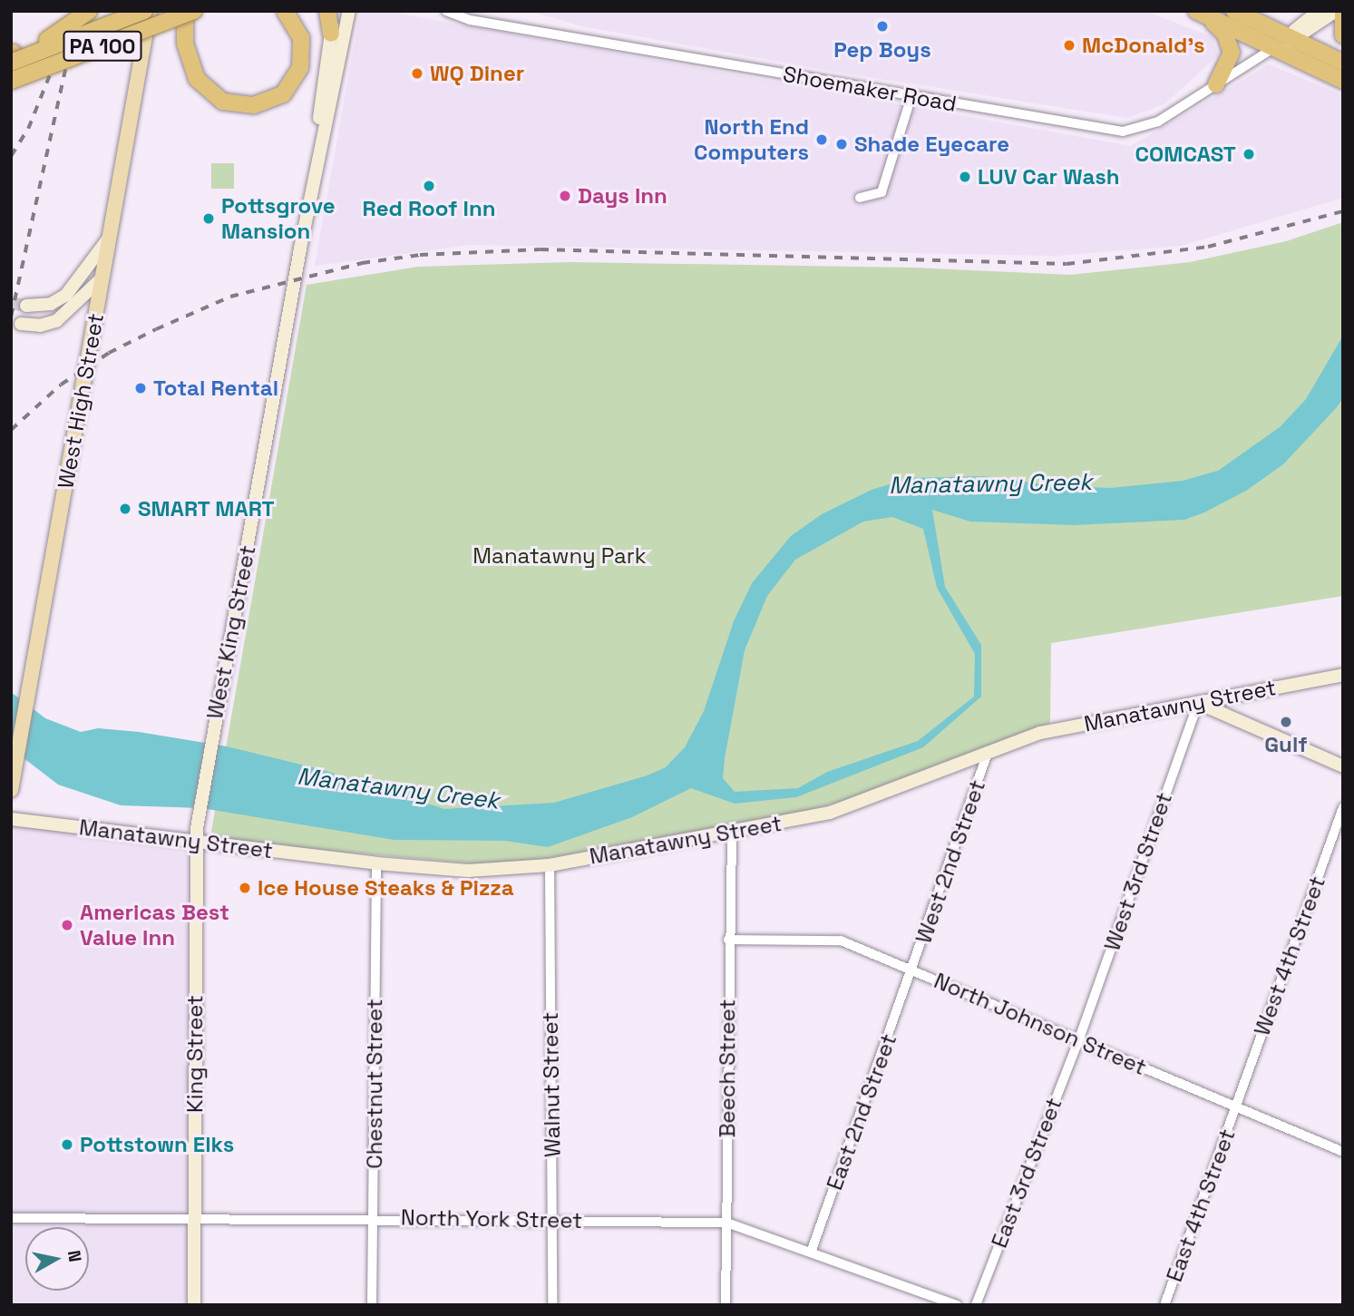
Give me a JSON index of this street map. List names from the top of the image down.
{
  "streets": {
    "highway": ["PA 100"],
    "main road": ["West High Street"],
    "street": [
      "Shoemaker Road",
      "West King Street",
      "Manatawny Street",
      "West 2nd Street",
      "West 3rd Street",
      "West 4th Street",
      "North Johnson Street",
      "King Street",
      "Beech Street",
      "Chestnut Street",
      "Walnut Street",
      "East 2nd Street",
      "East 3rd Street",
      "East 4th Street",
      "North York Street"
    ]
  },
  "crossings": [
    ["West King Street", "Manatawny Street"],
    ["West King Street", "King Street"],
    ["Manatawny Street", "West 2nd Street"],
    ["Manatawny Street", "West 3rd Street"],
    ["Manatawny Street", "King Street"],
    ["Manatawny Street", "Beech Street"],
    ["Manatawny Street", "Chestnut Street"],
    ["Manatawny Street", "Walnut Street"],
    ["West 2nd Street", "North Johnson Street"],
    ["West 2nd Street", "East 2nd Street"],
    ["West 3rd Street", "North Johnson Street"],
    ["West 3rd Street", "East 3rd Street"],
    ["West 4th Street", "North Johnson Street"],
    ["West 4th Street", "East 4th Street"],
    ["North Johnson Street", "Beech Street"],
    ["North Johnson Street", "East 2nd Street"],
    ["North Johnson Street", "East 3rd Street"],
    ["North Johnson Street", "East 4th Street"],
    ["King Street", "North York Street"],
    ["Beech Street", "North York Street"],
    ["Chestnut Street", "North York Street"],
    ["Walnut Street", "North York Street"],
    ["East 2nd Street", "North York Street"]
  ],
  "water": ["Manatawny Creek"],
  "parks": ["Manatawny Park"],
  "places": [
    "Pep Boys",
    "McDonald's",
    "WQ Diner",
    "North End Computers",
    "Shade Eyecare",
    "COMCAST",
    "LUV Car Wash",
    "Red Roof Inn",
    "Days Inn",
    "Pottsgrove Mansion",
    "Total Rental",
    "SMART MART",
    "Gulf",
    "Ice House Steaks & Pizza",
    "Americas Best Value Inn",
    "Pottstown Elks"
  ],
  "north": "right"
}
